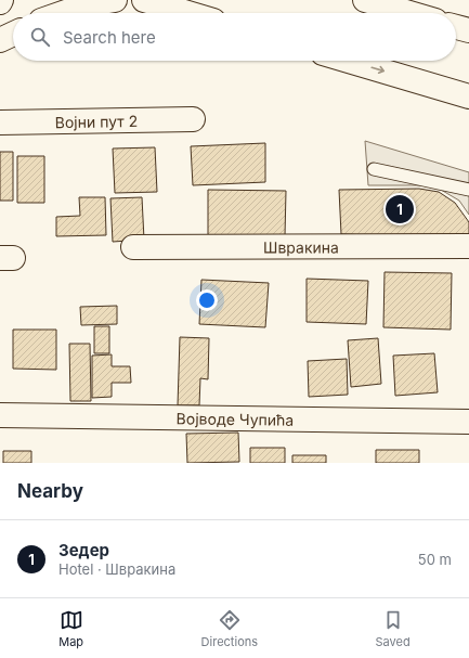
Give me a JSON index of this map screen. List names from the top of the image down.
{
  "streets": {
    "street": ["Војни пут 2", "Швракина", "Војводе Чупића"]
  },
  "page": {
    "search": "Search here",
    "pins": "1",
    "heading": "Nearby",
    "list": [
      {
        "mark": "1",
        "name": "Зедер",
        "note": "Hotel · Швракина",
        "value": "50 m"
      }
    ],
    "nav": ["Map", "Directions", "Saved"]
  }
}
